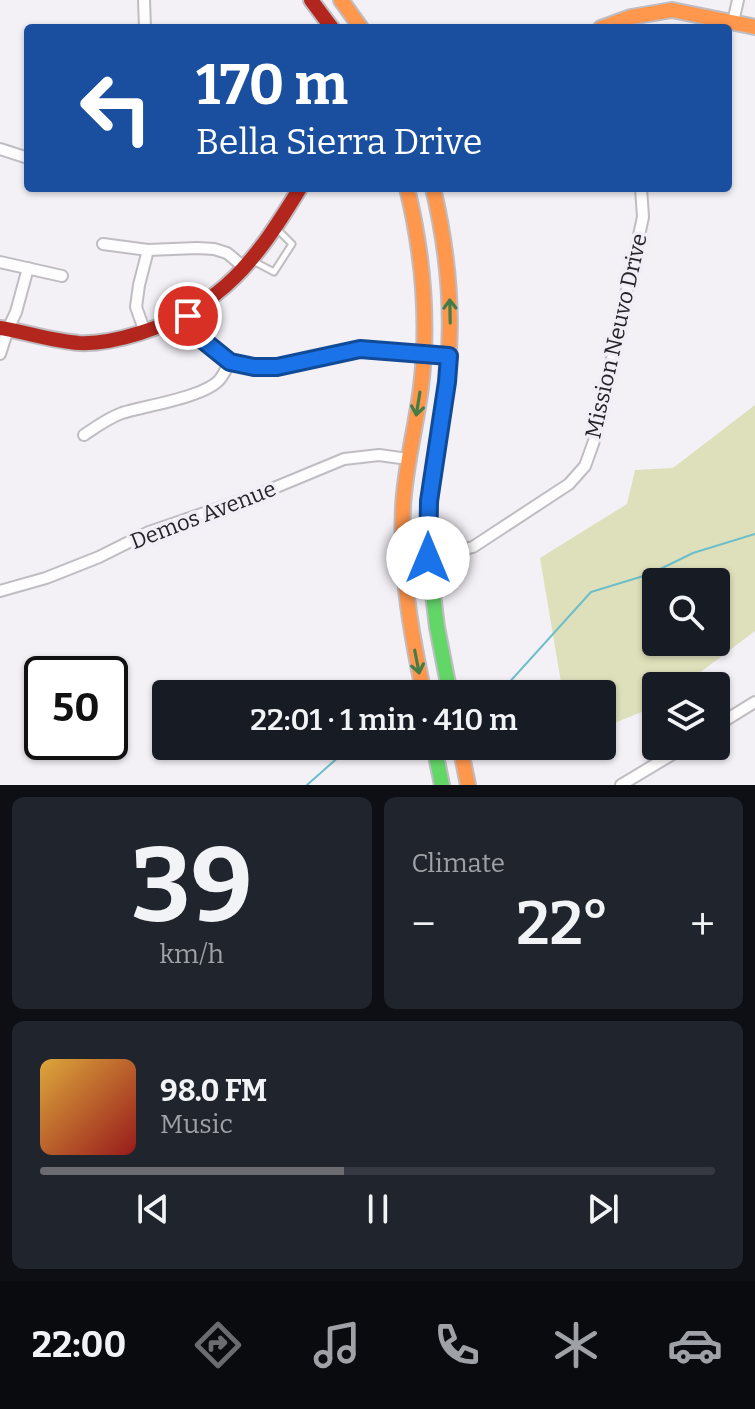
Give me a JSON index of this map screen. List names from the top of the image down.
{
  "streets": {
    "street": ["Mission Neuvo Drive", "Demos Avenue"]
  },
  "page": {
    "turn": ["170 m", "Bella Sierra Drive"],
    "limit": "50",
    "trip": "22:01 · 1 min · 410 m",
    "tile": [
      ["39", "km/h"],
      "Climate"
    ],
    "heat": ["−", "22°", "+"],
    "song": ["98.0 FM", "Music"],
    "tabs": "22:00"
  }
}
